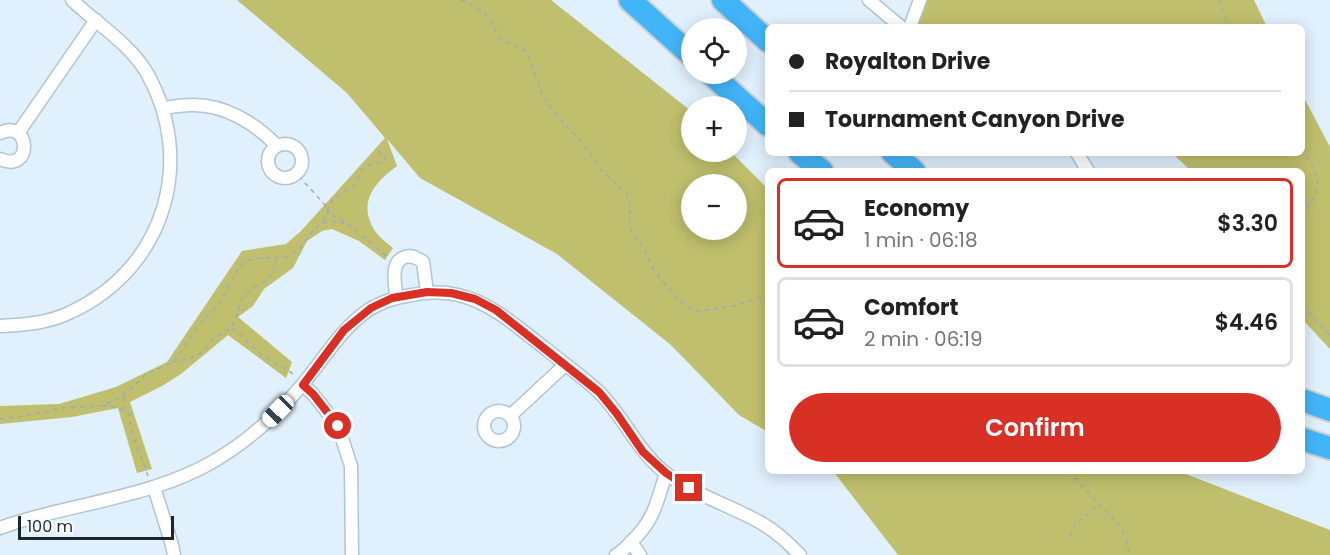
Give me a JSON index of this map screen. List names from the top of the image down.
{
  "scale_bar": "100 m",
  "page": {
    "map_buttons": ["+", "−"],
    "banner": ["Royalton Drive", "Tournament Canyon Drive"],
    "list": [
      {
        "name": "Economy",
        "note": "1 min · 06:18",
        "value": "$3.30"
      },
      {
        "name": "Comfort",
        "note": "2 min · 06:19",
        "value": "$4.46"
      }
    ],
    "buttons": "Confirm",
    "scale": "100 m"
  }
}
